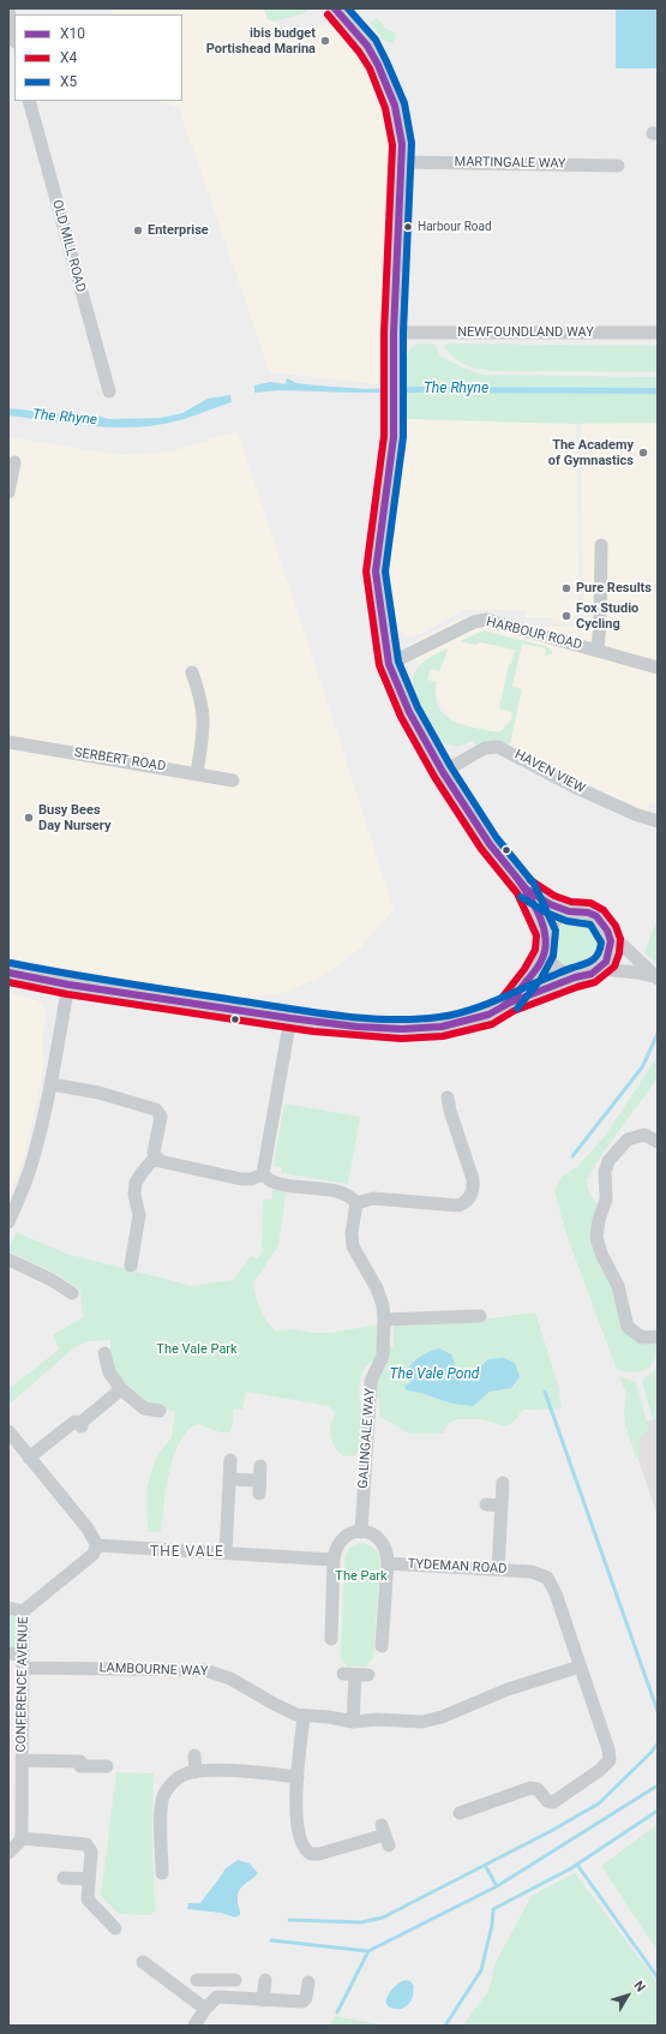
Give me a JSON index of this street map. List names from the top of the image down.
{
  "streets": {
    "street": [
      "MARTINGALE WAY",
      "OLD MILL ROAD",
      "NEWFOUNDLAND WAY",
      "HARBOUR ROAD",
      "SERBERT ROAD",
      "HAVEN VIEW",
      "GALINGALE WAY",
      "TYDEMAN ROAD",
      "LAMBOURNE WAY",
      "CONFERENCE AVENUE"
    ]
  },
  "crossings": [
    ["GALINGALE WAY", "TYDEMAN ROAD"],
    ["TYDEMAN ROAD", "LAMBOURNE WAY"],
    ["LAMBOURNE WAY", "CONFERENCE AVENUE"]
  ],
  "districts": ["THE VALE"],
  "water": ["The Rhyne", "The Vale Pond"],
  "parks": ["The Vale Park", "The Park"],
  "places": [
    "ibis budget Portishead Marina",
    "Harbour Road",
    "Enterprise",
    "The Academy of Gymnastics",
    "Pure Results",
    "Fox Studio Cycling",
    "Busy Bees Day Nursery"
  ],
  "lines": ["transit line X10", "transit line X5", "transit line X4"],
  "legend": ["X10", "X4", "X5"],
  "north": "top right"
}
